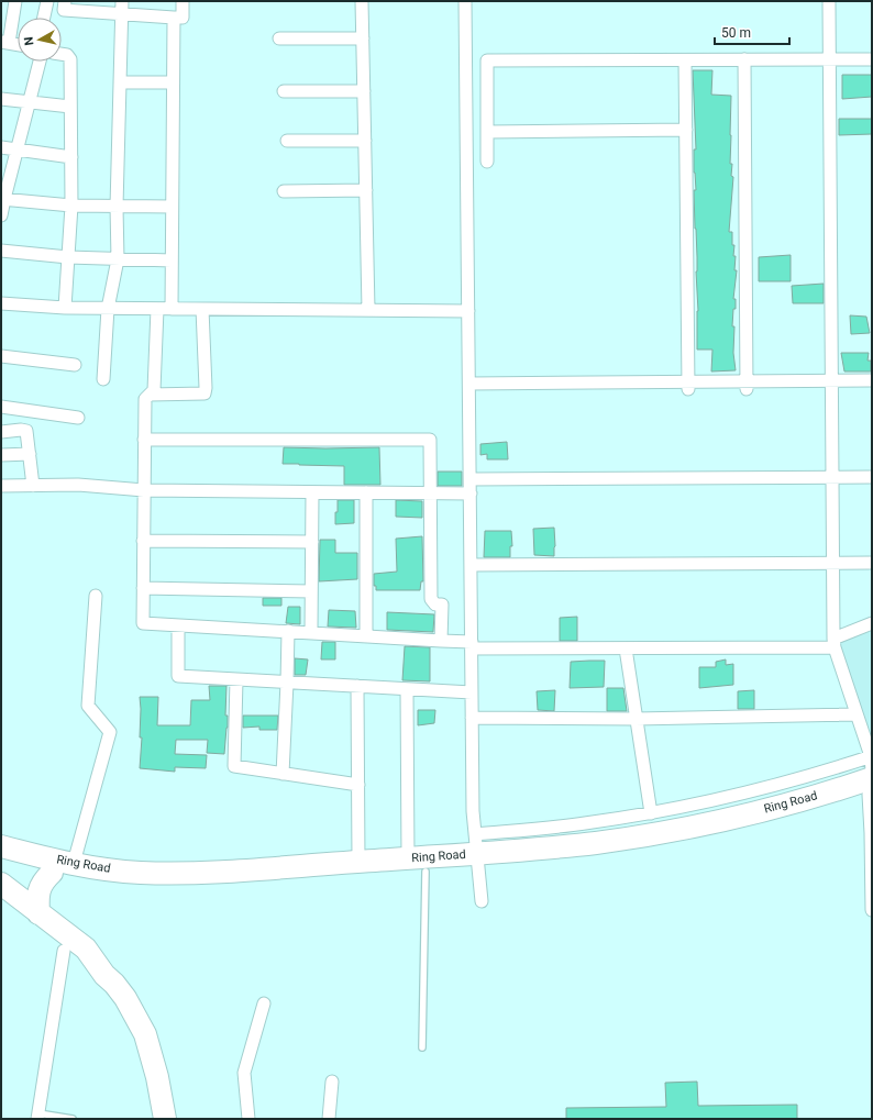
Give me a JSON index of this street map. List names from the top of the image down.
{
  "streets": {
    "highway": ["Ring Road"]
  },
  "scale_bar": "50 m",
  "north": "left"
}
